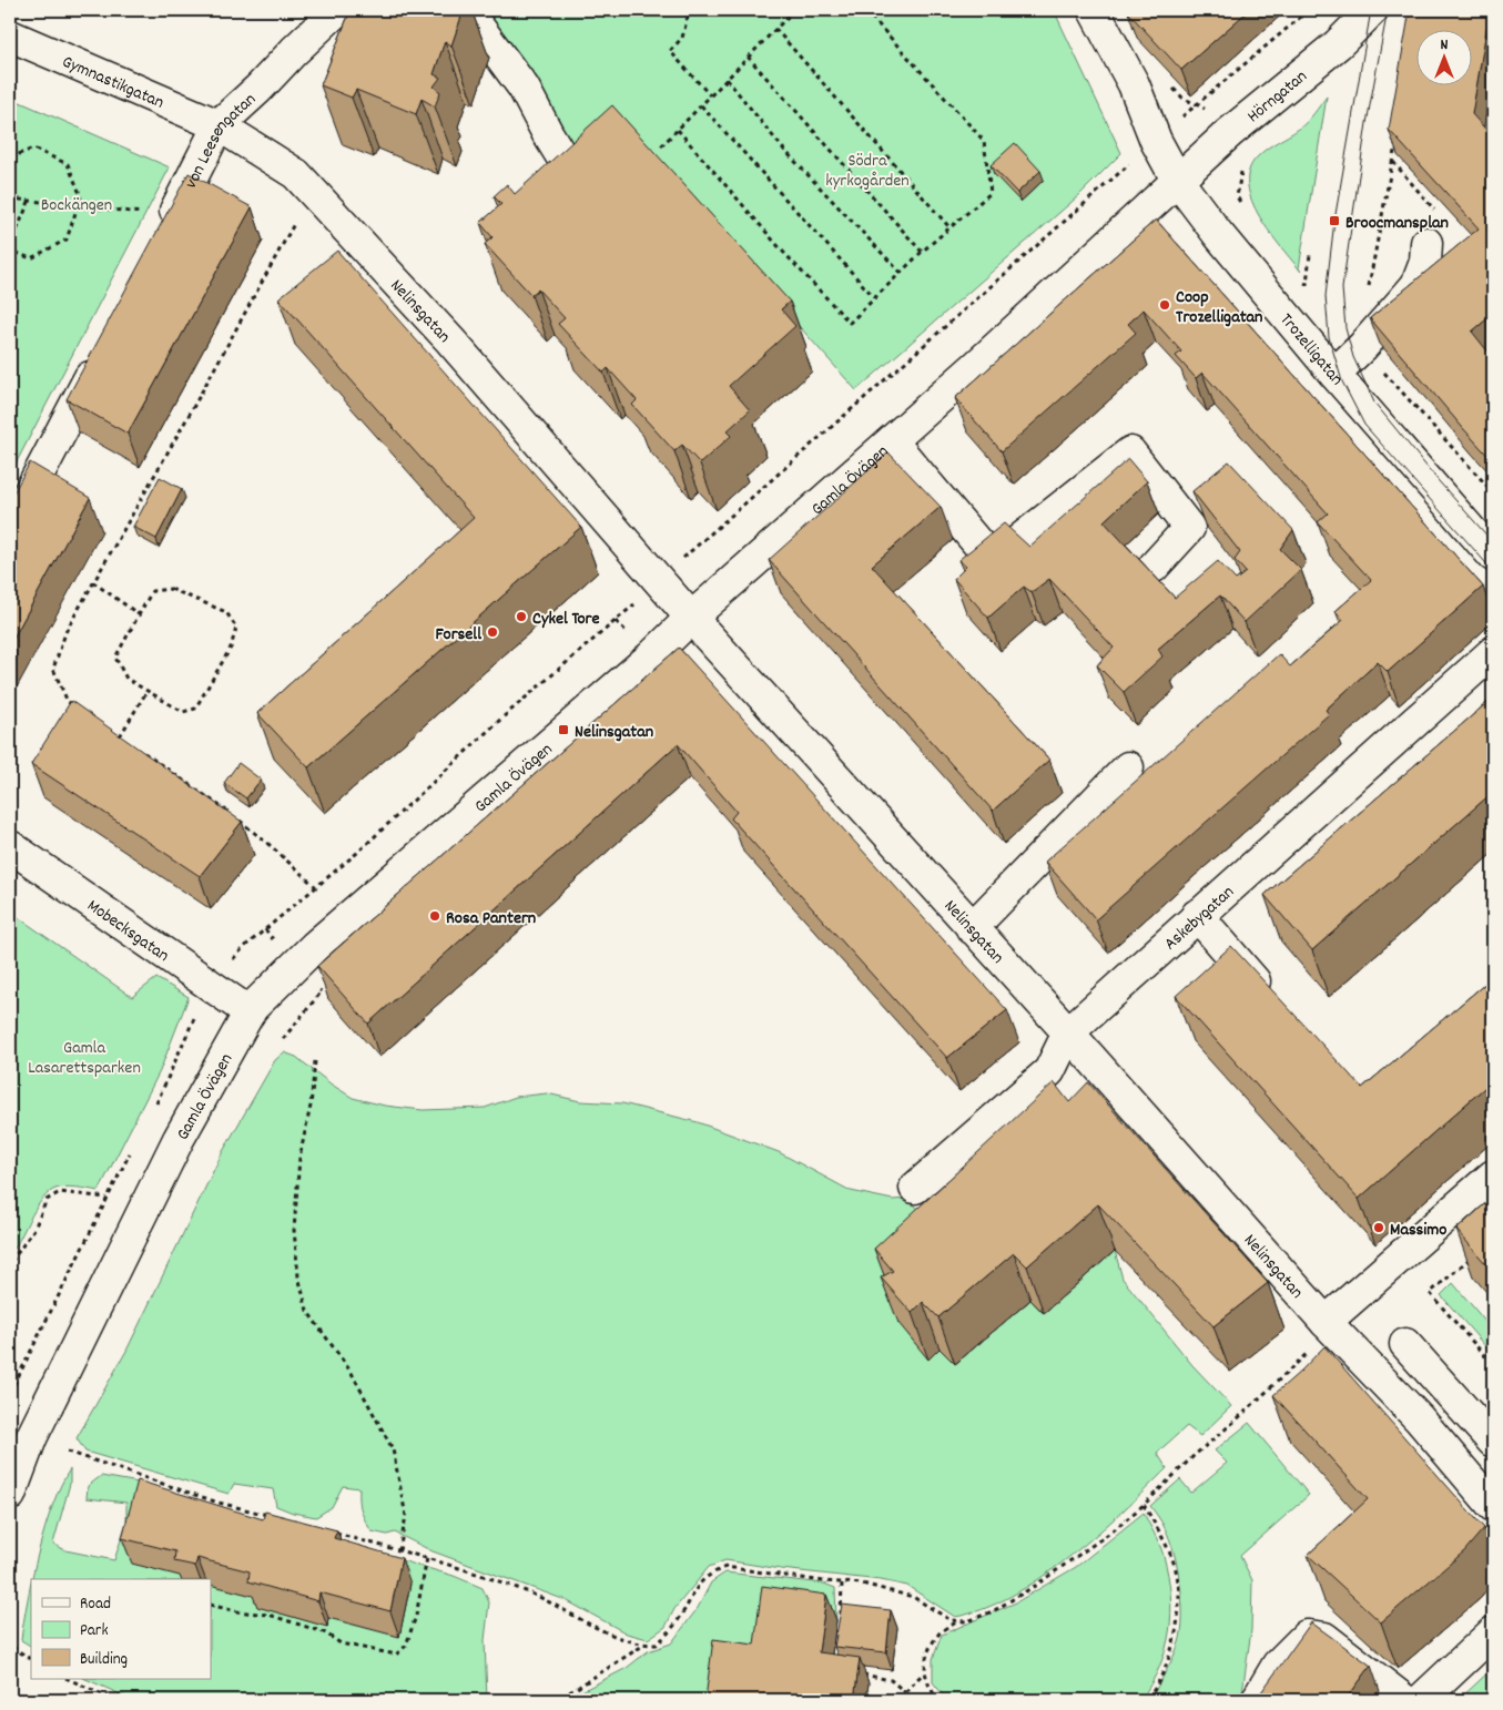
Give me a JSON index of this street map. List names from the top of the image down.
{
  "streets": {
    "street": [
      "Gymnastikgatan",
      "Hörngatan",
      "von Leesengatan",
      "Nelinsgatan",
      "Trozelligatan",
      "Gamla Övägen",
      "Askebygatan",
      "Mobecksgatan"
    ]
  },
  "crossings": [
    ["Gymnastikgatan", "von Leesengatan"],
    ["Gymnastikgatan", "Nelinsgatan"],
    ["Hörngatan", "Trozelligatan"],
    ["Hörngatan", "Gamla Övägen"],
    ["von Leesengatan", "Nelinsgatan"],
    ["Nelinsgatan", "Gamla Övägen"],
    ["Nelinsgatan", "Askebygatan"],
    ["Trozelligatan", "Gamla Övägen"],
    ["Gamla Övägen", "Mobecksgatan"]
  ],
  "parks": ["Södra kyrkogården", "Bockängen", "Gamla Lasarettsparken"],
  "places": {
    "transit": ["Broocmansplan", "Nelinsgatan"],
    "other": [
      "Coop Trozelligatan",
      "Cykel Tore",
      "Forsell",
      "Rosa Pantern",
      "Massimo"
    ]
  },
  "legend": ["Road", "Park", "Building"],
  "north": "top"
}
